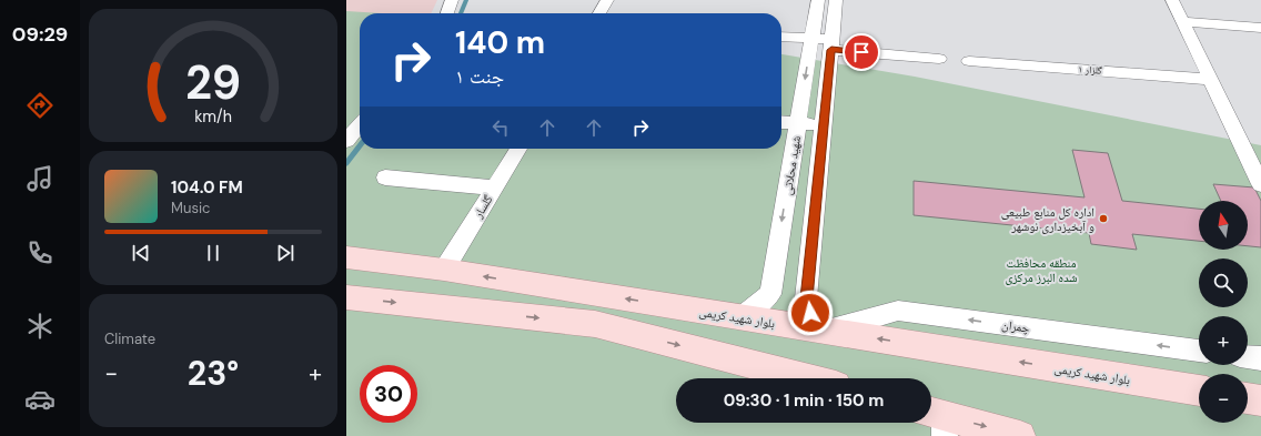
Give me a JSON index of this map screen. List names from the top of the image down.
{
  "streets": {
    "main road": ["بلوار شهید کریمی"],
    "street": [
      "گلزار ۱",
      "شهید محلاتی",
      "گلسار",
      "چمران"
    ]
  },
  "crossings": [
    ["شهید محلاتی", "بلوار شهید کریمی"],
    ["گلسار", "بلوار شهید کریمی"],
    ["بلوار شهید کریمی", "چمران"]
  ],
  "one_way": ["چمران"],
  "parks": ["منطقه محافظت شده البرز مرکزی"],
  "places": ["اداره كل منابع طبيعی و آبخيزداری نوشهر"],
  "north": "top",
  "page": {
    "tabs": "09:29",
    "turn": ["140 m", "جنت ۱"],
    "song": ["104.0 FM", "Music"],
    "map_buttons": ["+", "−"],
    "tile": "Climate",
    "heat": ["−", "23°", "+"],
    "limit": "30",
    "trip": "09:30 · 1 min · 150 m",
    "gauge": ["29", "km/h"]
  }
}
